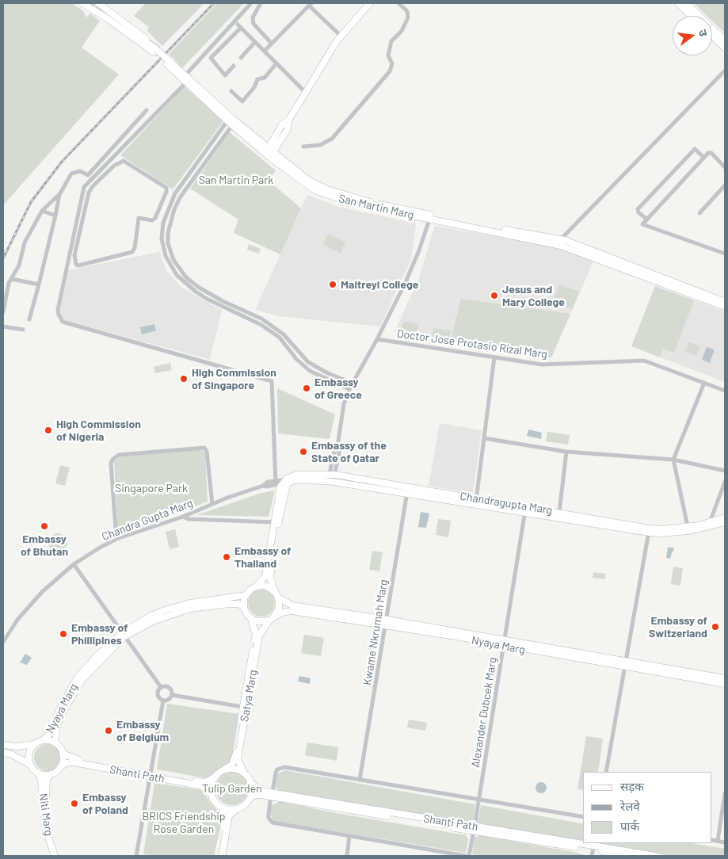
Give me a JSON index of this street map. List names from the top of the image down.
{
  "streets": {
    "street": [
      "San Martin Marg",
      "Doctor Jose Protasio Rizal Marg",
      "Chandragupta Marg",
      "Chandra Gupta Marg",
      "Kwame Nkrumah Marg",
      "Nyaya Marg",
      "Satya Marg",
      "Alexander Dubcek Marg",
      "Shanti Path",
      "Niti Marg"
    ]
  },
  "crossings": [
    ["Chandragupta Marg", "Chandra Gupta Marg"],
    ["Chandragupta Marg", "Kwame Nkrumah Marg"],
    ["Chandragupta Marg", "Alexander Dubcek Marg"],
    ["Kwame Nkrumah Marg", "Nyaya Marg"],
    ["Nyaya Marg", "Satya Marg"],
    ["Nyaya Marg", "Alexander Dubcek Marg"],
    ["Nyaya Marg", "Shanti Path"],
    ["Nyaya Marg", "Niti Marg"],
    ["Satya Marg", "Shanti Path"],
    ["Alexander Dubcek Marg", "Shanti Path"],
    ["Shanti Path", "Niti Marg"]
  ],
  "parks": [
    "San Martin Park",
    "Singapore Park",
    "Tulip Garden",
    "BRICS Friendship Rose Garden"
  ],
  "places": [
    "Maitreyi College",
    "Jesus and Mary College",
    "High Commission of Singapore",
    "Embassy of Greece",
    "High Commission of Nigeria",
    "Embassy of the State of Qatar",
    "Embassy of Bhutan",
    "Embassy of Thailand",
    "Embassy of Switzerland",
    "Embassy of Phillipines",
    "Embassy of Belgium",
    "Embassy of Poland"
  ],
  "legend": ["सड़क", "रेलवे", "पार्क"],
  "north": "right"
}
